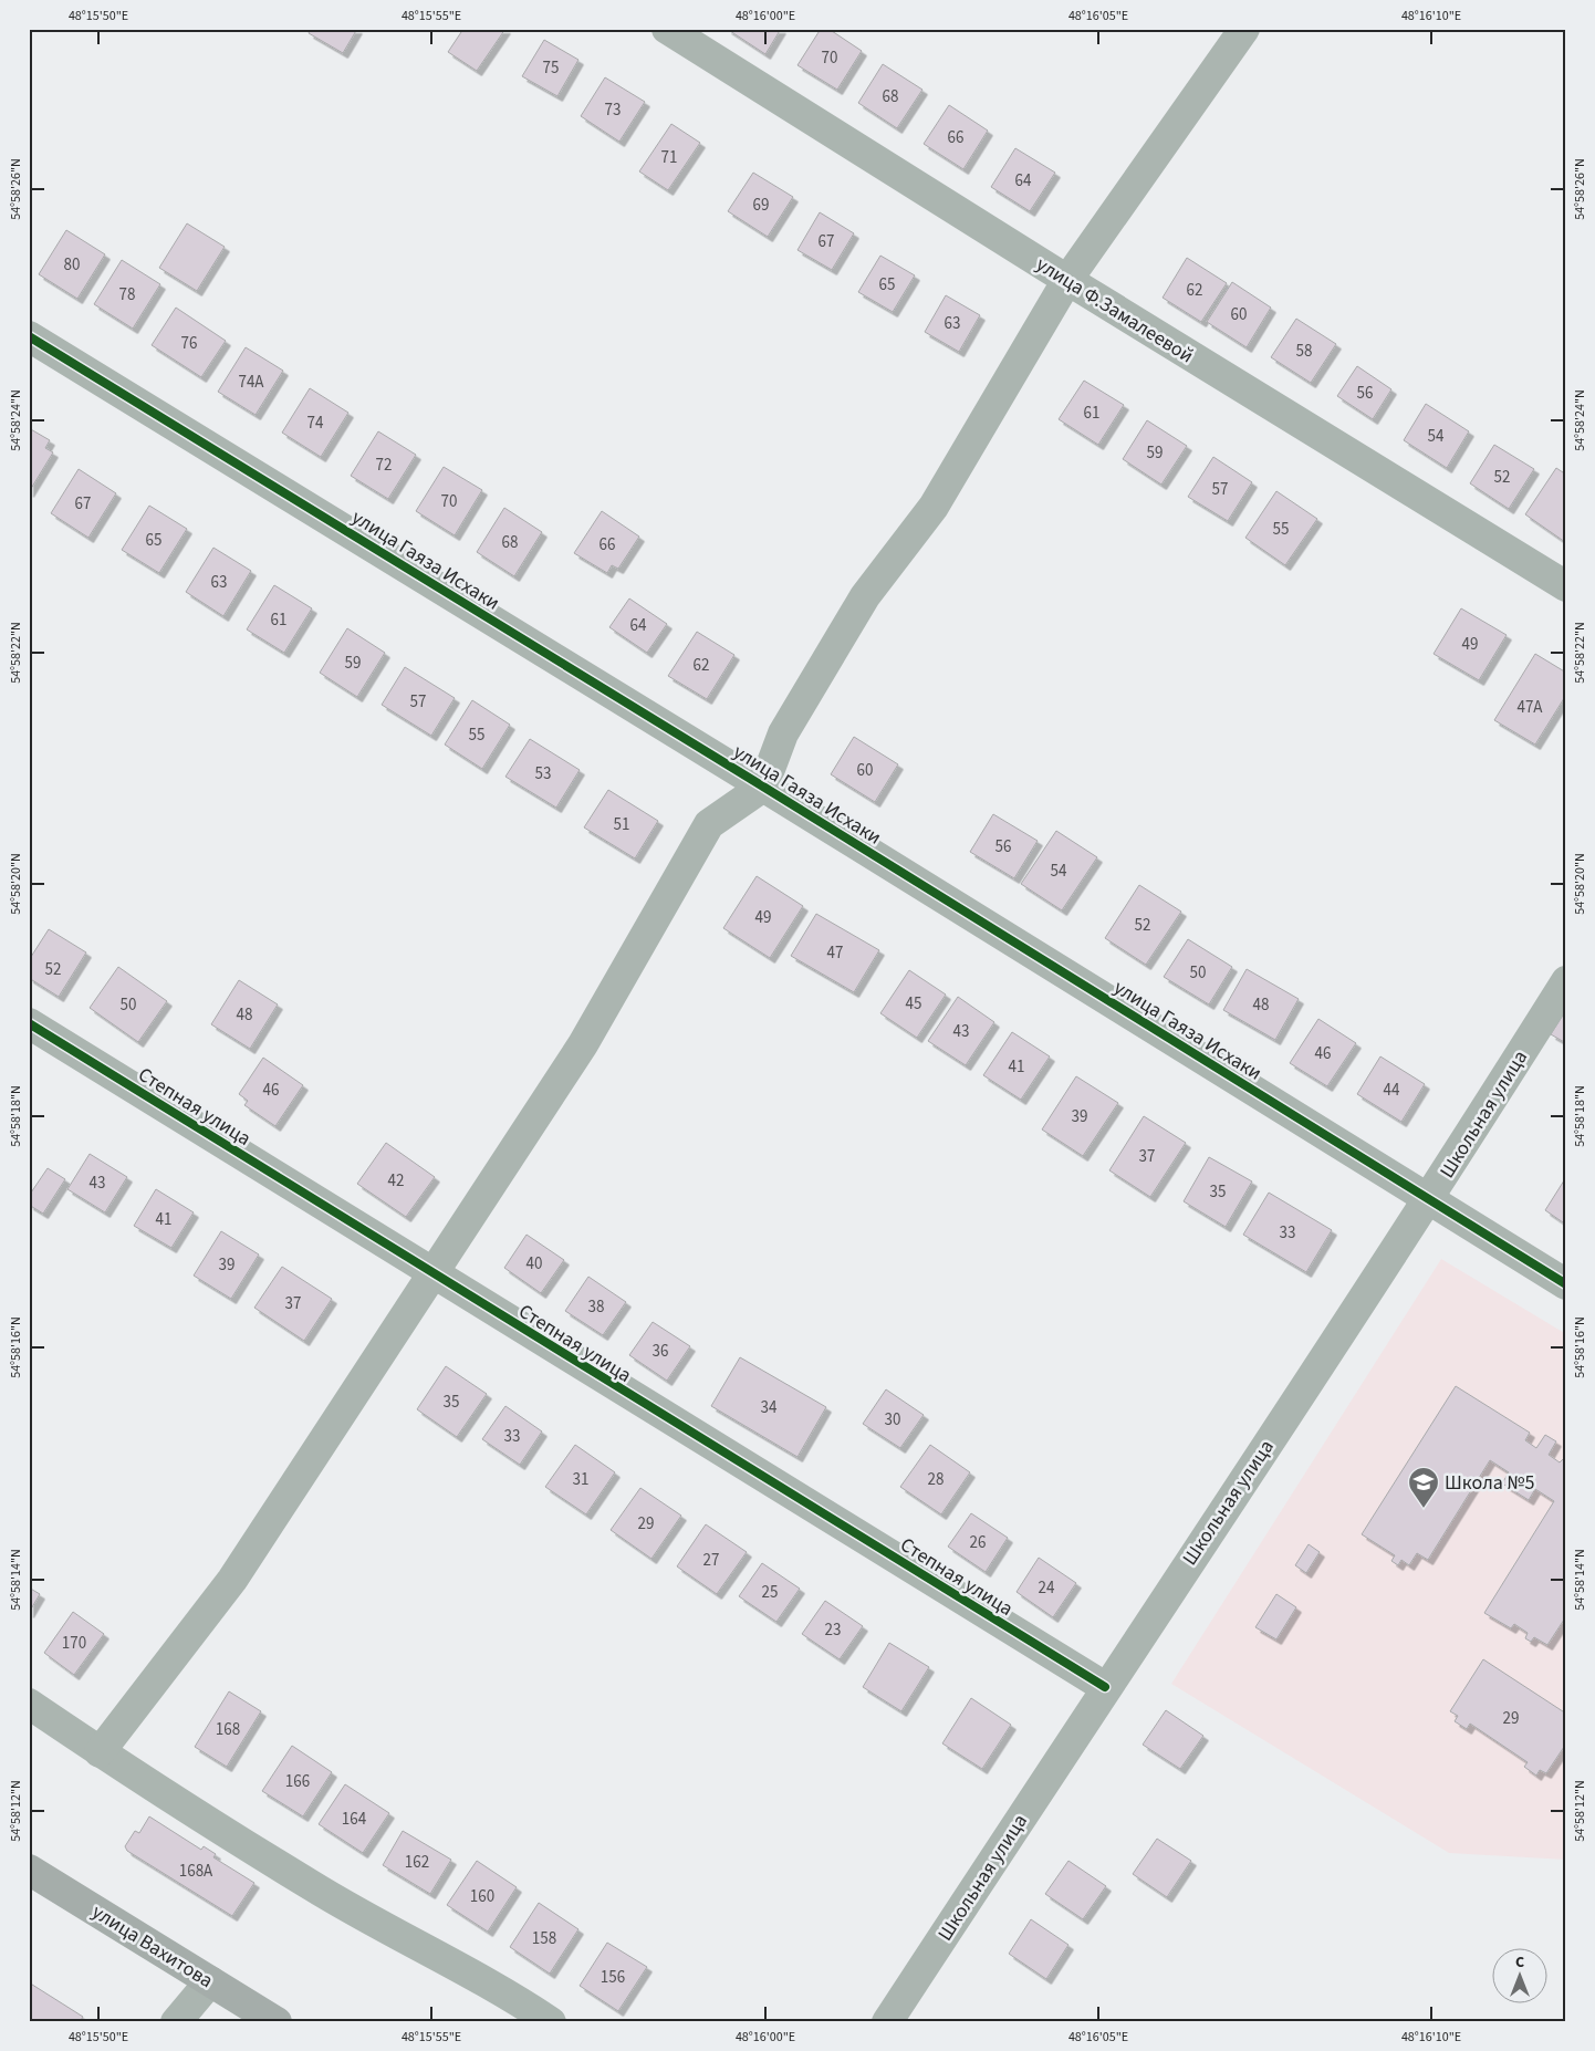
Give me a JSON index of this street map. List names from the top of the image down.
{
  "streets": {
    "main road": ["улица Вахитова"],
    "street": [
      "улица Ф.Замалеевой",
      "улица Гаяза Исхаки",
      "Степная улица",
      "Школьная улица"
    ]
  },
  "crossings": [
    ["улица Гаяза Исхаки", "Школьная улица"],
    ["Степная улица", "Школьная улица"]
  ],
  "places": {
    "school or university": ["Школа №5"]
  },
  "house_numbers": [
    "70",
    "75",
    "68",
    "73",
    "66",
    "71",
    "64",
    "69",
    "67",
    "80",
    "65",
    "62",
    "78",
    "60",
    "63",
    "76",
    "58",
    "74А",
    "56",
    "61",
    "74",
    "54",
    "59",
    "72",
    "52",
    "57",
    "70",
    "67",
    "55",
    "65",
    "68",
    "66",
    "63",
    "61",
    "64",
    "49",
    "59",
    "62",
    "57",
    "47А",
    "55",
    "60",
    "53",
    "51",
    "56",
    "54",
    "49",
    "52",
    "47",
    "52",
    "50",
    "45",
    "50",
    "48",
    "48",
    "43",
    "46",
    "41",
    "46",
    "44",
    "39",
    "37",
    "42",
    "43",
    "35",
    "41",
    "33",
    "40",
    "39",
    "37",
    "38",
    "36",
    "35",
    "34",
    "30",
    "33",
    "31",
    "28",
    "29",
    "26",
    "27",
    "24",
    "25",
    "23",
    "170",
    "29",
    "168",
    "166",
    "164",
    "162",
    "168А",
    "160",
    "158",
    "156"
  ],
  "north": "top",
  "coordinates": [
    "48°15'50\"E",
    "48°15'55\"E",
    "48°16'00\"E",
    "48°16'05\"E",
    "48°16'10\"E",
    "54°58'26\"N",
    "54°58'24\"N",
    "54°58'22\"N",
    "54°58'20\"N",
    "54°58'18\"N",
    "54°58'16\"N",
    "54°58'14\"N",
    "54°58'12\"N"
  ]
}
